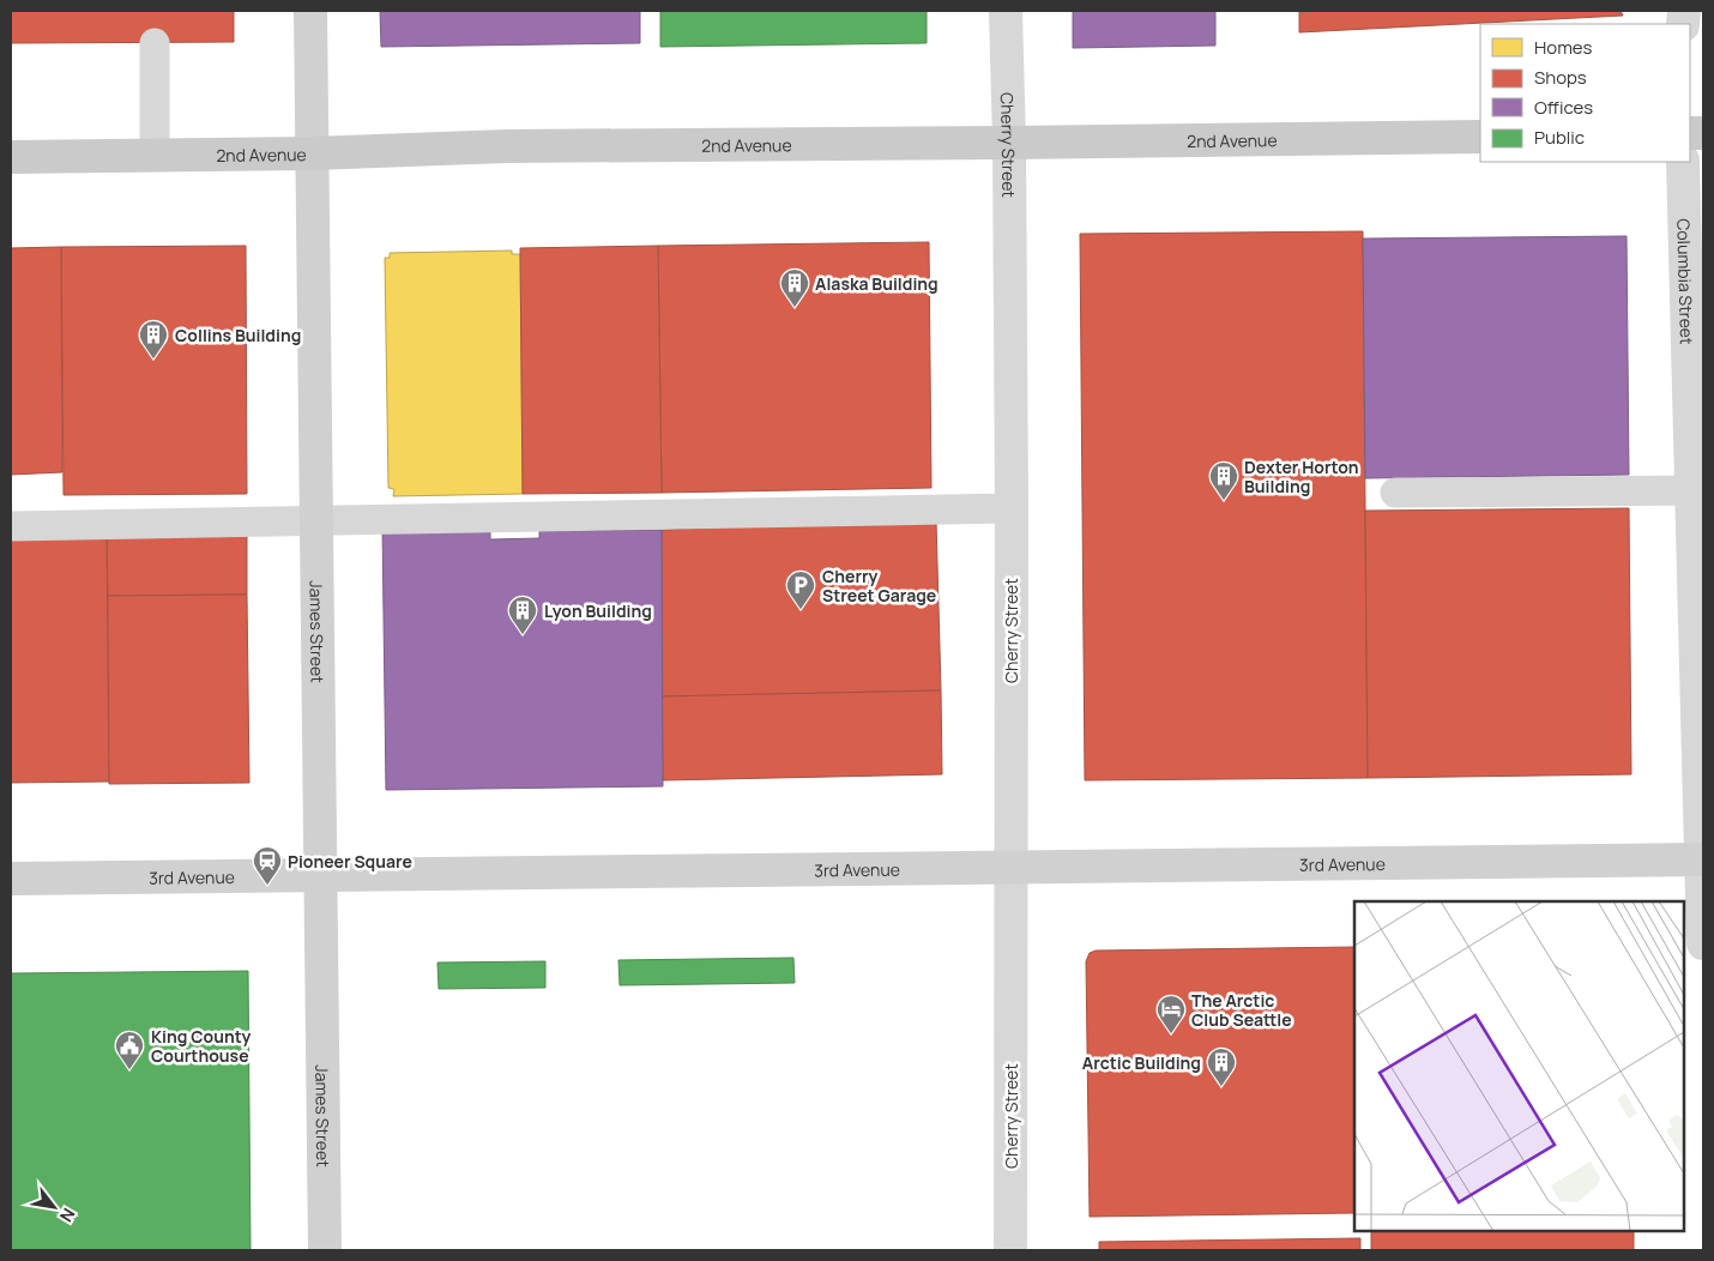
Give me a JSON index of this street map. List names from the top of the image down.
{
  "streets": {
    "main road": ["2nd Avenue", "James Street", "3rd Avenue"],
    "street": ["Cherry Street", "Columbia Street"]
  },
  "crossings": [
    ["2nd Avenue", "Cherry Street"],
    ["2nd Avenue", "James Street"],
    ["Cherry Street", "3rd Avenue"],
    ["Columbia Street", "3rd Avenue"],
    ["James Street", "3rd Avenue"]
  ],
  "places": {
    "building": [
      "Alaska Building",
      "Collins Building",
      "Dexter Horton Building",
      "Lyon Building",
      "Arctic Building"
    ],
    "parking": ["Cherry Street Garage"],
    "station": ["Pioneer Square"],
    "hotel": ["The Arctic Club Seattle"],
    "public building": ["King County Courthouse"]
  },
  "legend": [
    "Homes",
    "Shops",
    "Offices",
    "Public"
  ],
  "north": "bottom right"
}
